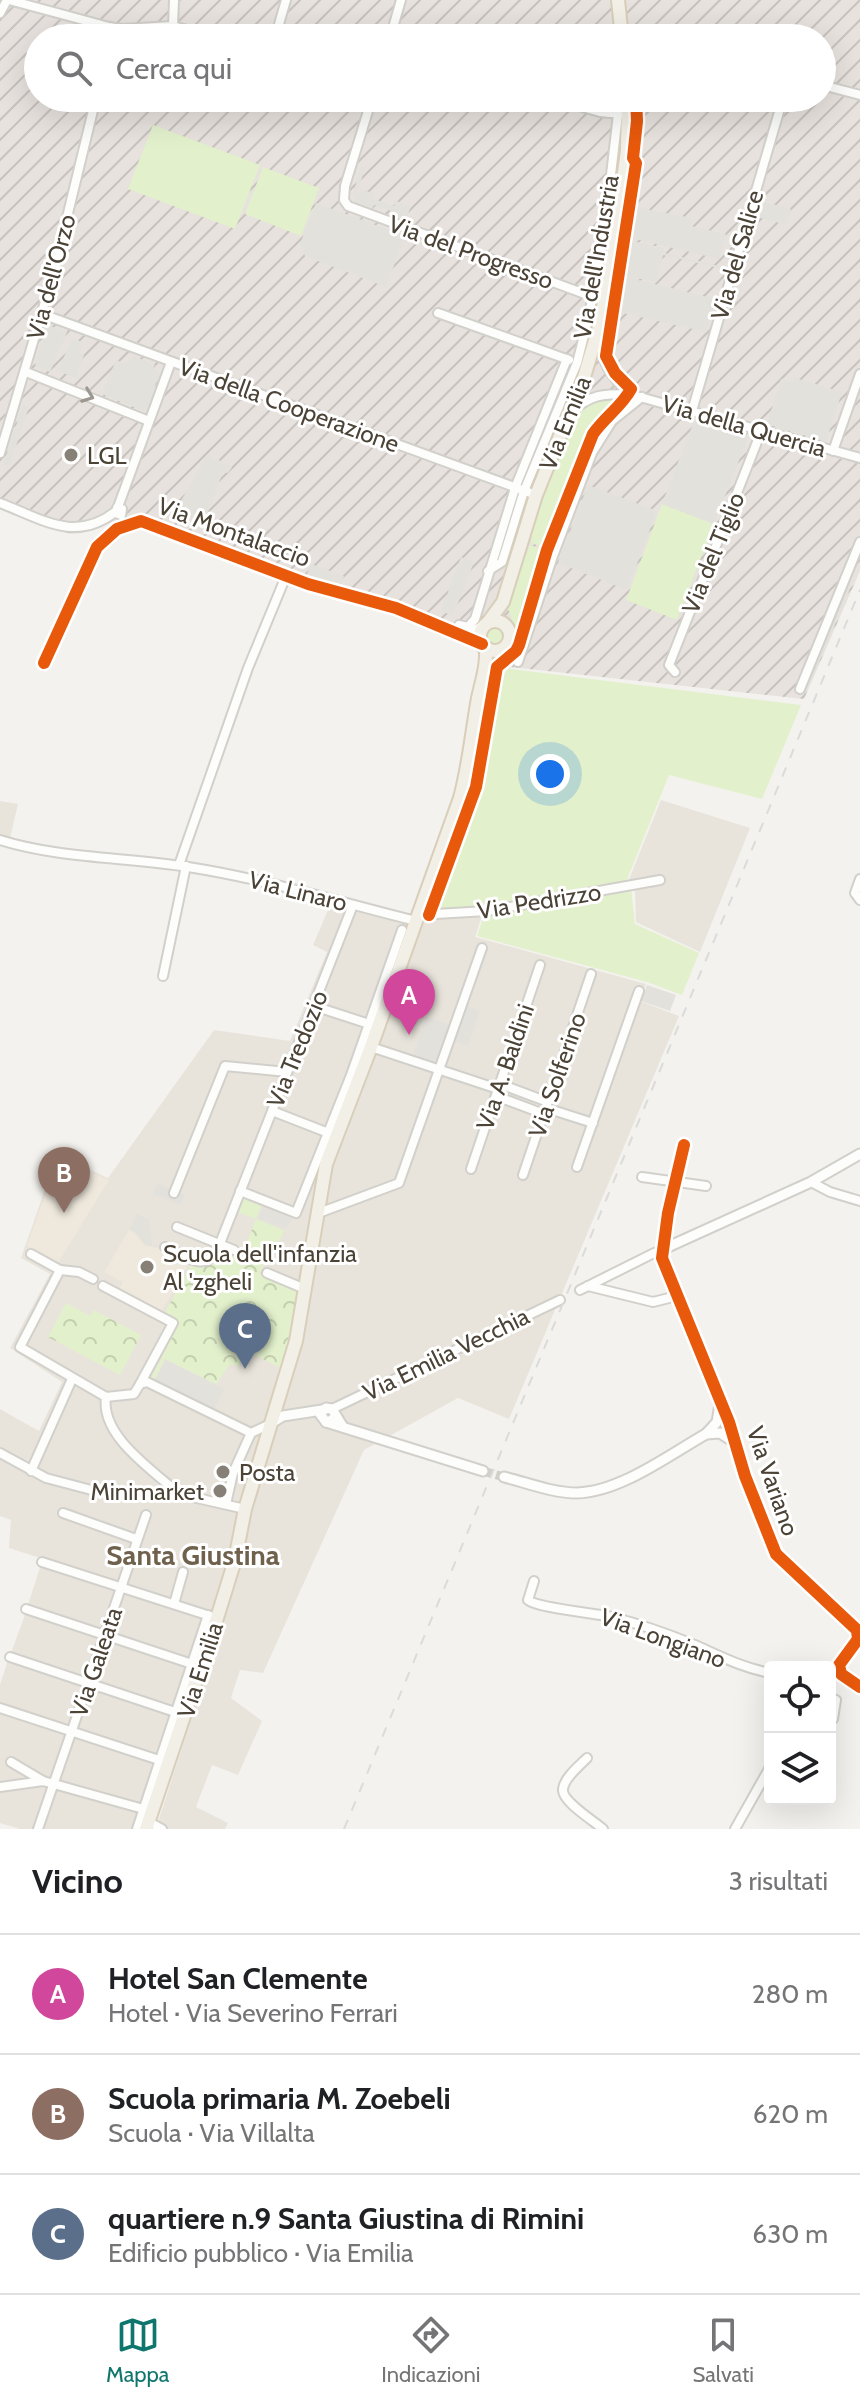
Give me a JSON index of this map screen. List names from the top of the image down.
{
  "streets": {
    "main road": ["Via Emilia"],
    "street": [
      "Via del Progresso",
      "Via del Salice",
      "Via dell'Industria",
      "Via dell'Orzo",
      "Via della Cooperazione",
      "Via della Quercia",
      "Via Montalaccio",
      "Via del Tiglio",
      "Via Linaro",
      "Via Pedrizzo",
      "Via Tredozio",
      "Via A. Baldini",
      "Via Solferino",
      "Via Emilia Vecchia",
      "Via Variano",
      "Via Longiano",
      "Via Galeata"
    ]
  },
  "crossings": [
    ["Via del Progresso", "Via dell'Industria"],
    ["Via del Salice", "Via della Quercia"],
    ["Via dell'Industria", "Via della Cooperazione"],
    ["Via dell'Industria", "Via Emilia"],
    ["Via dell'Orzo", "Via della Cooperazione"],
    ["Via della Cooperazione", "Via Emilia"],
    ["Via Emilia", "Via della Quercia"],
    ["Via Emilia", "Via Montalaccio"],
    ["Via Emilia", "Via Linaro"],
    ["Via Emilia", "Via Pedrizzo"],
    ["Via Emilia", "Via Emilia Vecchia"],
    ["Via della Quercia", "Via del Tiglio"],
    ["Via Linaro", "Via Pedrizzo"],
    ["Via Linaro", "Via Tredozio"]
  ],
  "districts": ["Santa Giustina"],
  "places": [
    "LGL",
    "Scuola dell'infanzia Al 'zgheli",
    "Posta",
    "Minimarket"
  ],
  "page": {
    "search": "Cerca qui",
    "pins": ["A", "B", "C"],
    "heading": ["Vicino", "3 risultati"],
    "list": [
      {
        "mark": "A",
        "name": "Hotel San Clemente",
        "note": "Hotel · Via Severino Ferrari",
        "value": "280 m"
      },
      {
        "mark": "B",
        "name": "Scuola primaria M. Zoebeli",
        "note": "Scuola · Via Villalta",
        "value": "620 m"
      },
      {
        "mark": "C",
        "name": "quartiere n.9 Santa Giustina di Rimini",
        "note": "Edificio pubblico · Via Emilia",
        "value": "630 m"
      }
    ],
    "nav": ["Mappa", "Indicazioni", "Salvati"]
  }
}
